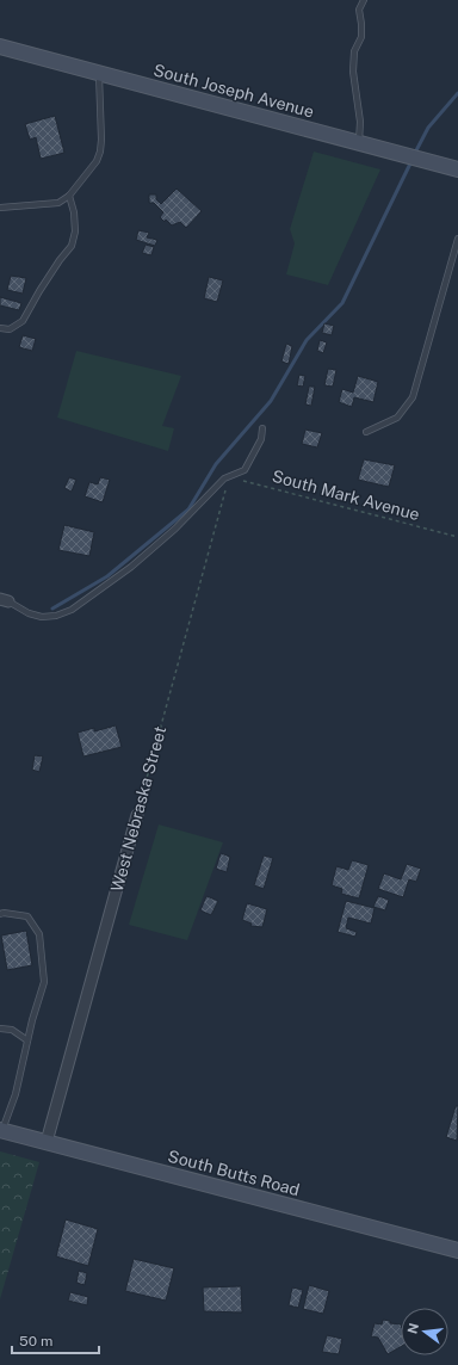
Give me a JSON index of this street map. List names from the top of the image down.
{
  "streets": {
    "main road": ["South Joseph Avenue", "South Butts Road"],
    "street": ["West Nebraska Street"],
    "path": ["South Mark Avenue"]
  },
  "crossings": [
    ["South Mark Avenue", "West Nebraska Street"],
    ["West Nebraska Street", "South Butts Road"]
  ],
  "scale_bar": "50 m",
  "north": "left"
}
